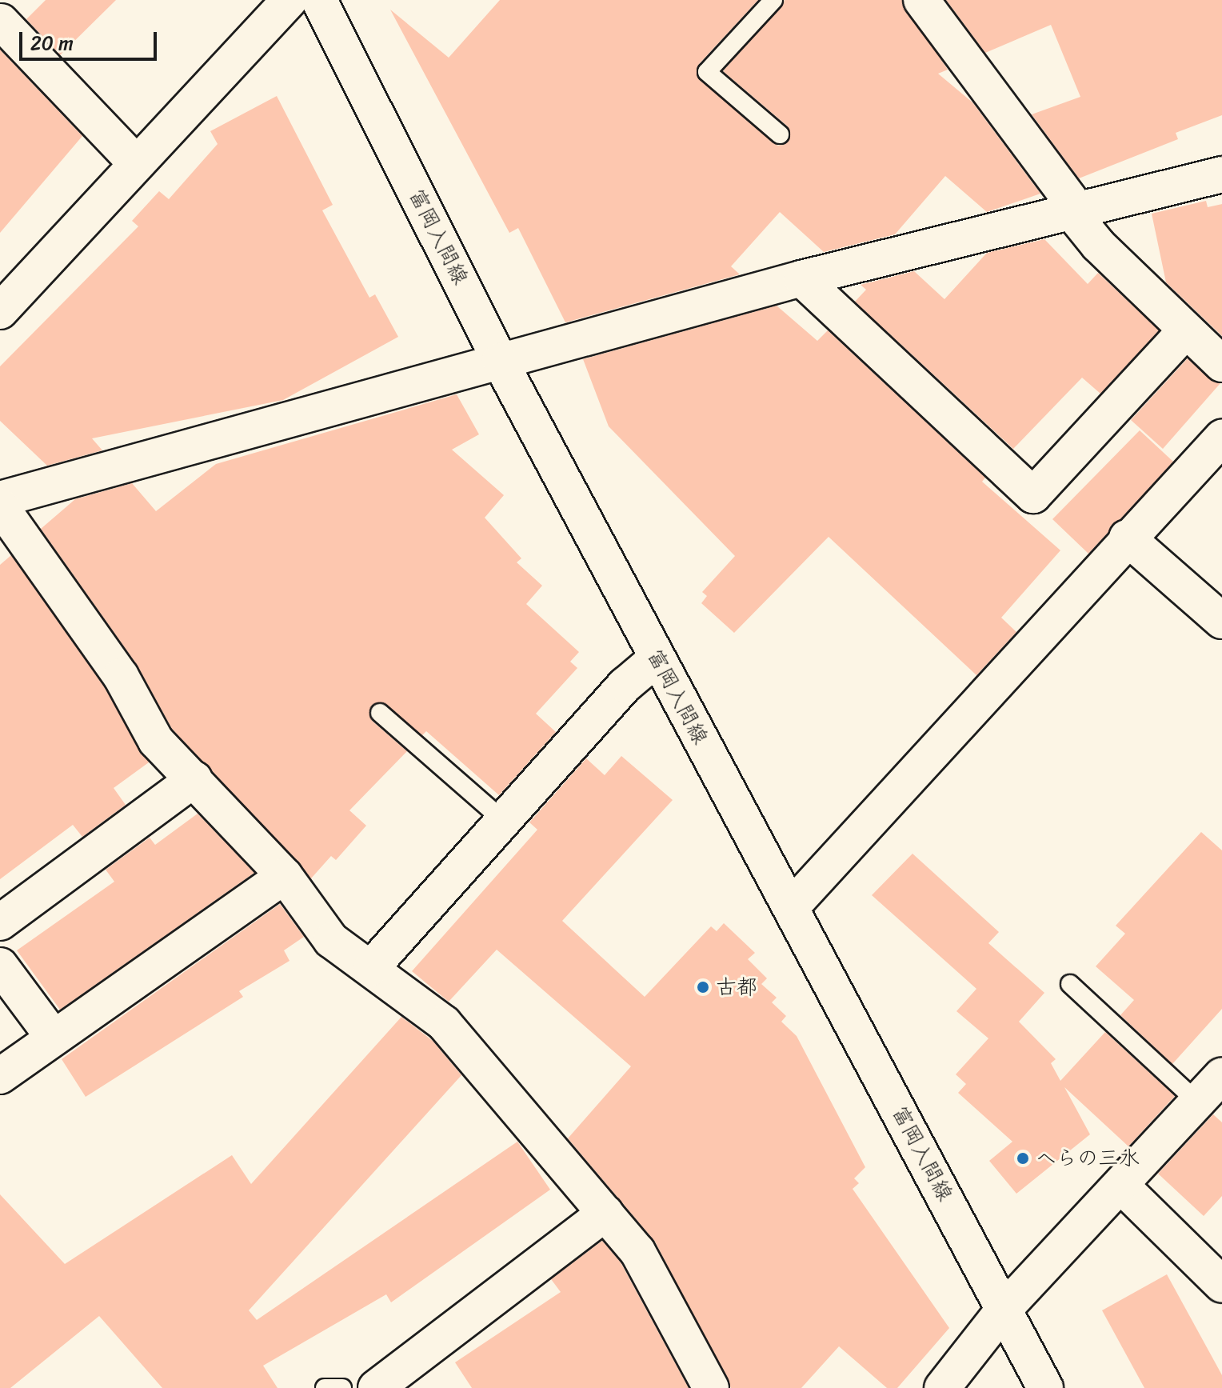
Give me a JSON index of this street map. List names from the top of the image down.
{
  "streets": {
    "street": ["富岡入間線"]
  },
  "places": ["古都", "へらの三水"],
  "scale_bar": "20 m"
}
